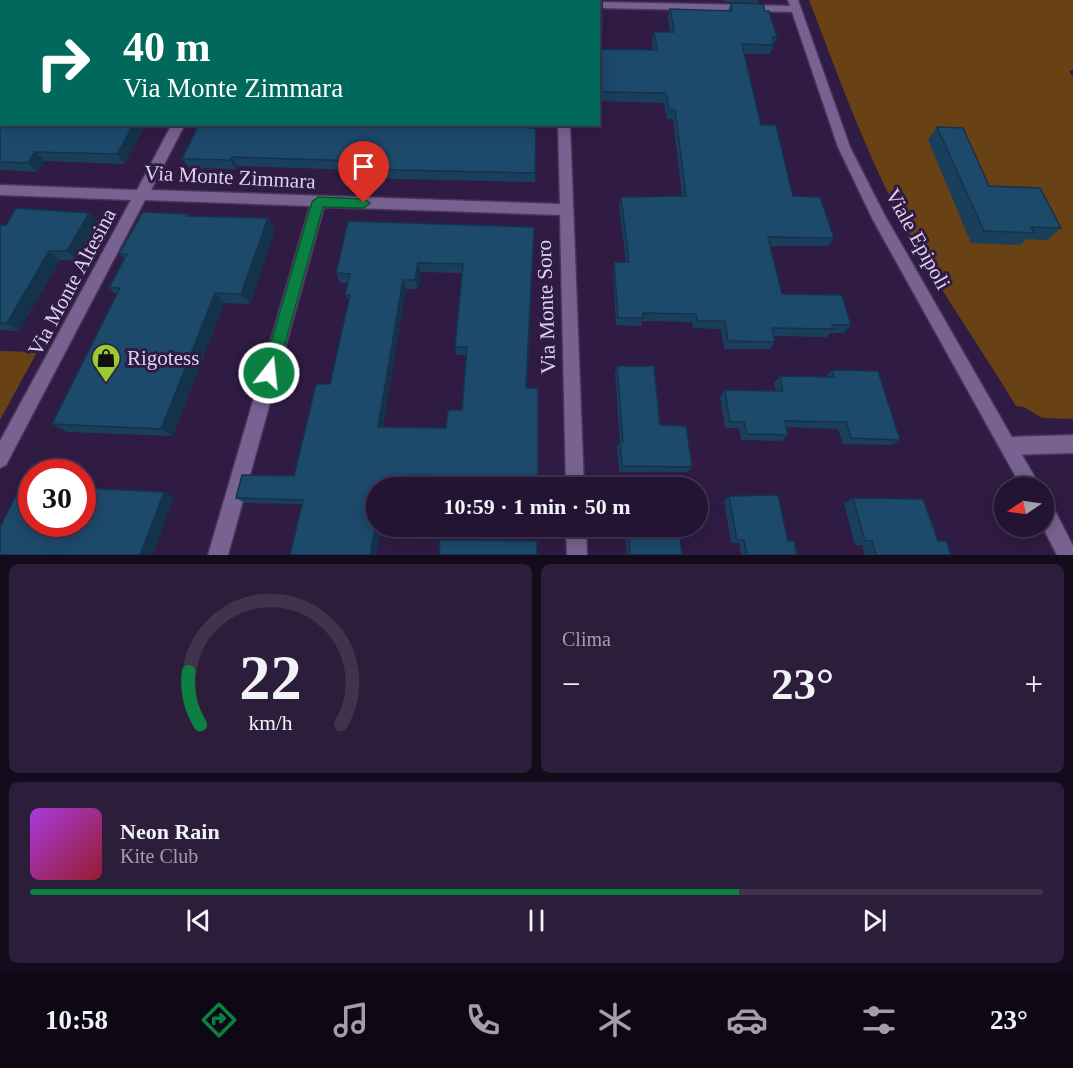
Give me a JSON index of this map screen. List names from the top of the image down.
{
  "streets": {
    "street": [
      "Via Monte Zimmara",
      "Viale Epipoli",
      "Via Monte Altesina",
      "Via Monte Soro"
    ]
  },
  "crossings": [
    ["Via Monte Zimmara", "Via Monte Altesina"],
    ["Via Monte Zimmara", "Via Monte Soro"]
  ],
  "places": {
    "shop": ["Rigotess"]
  },
  "north": "left",
  "page": {
    "turn": ["40 m", "Via Monte Zimmara"],
    "limit": "30",
    "trip": "10:59 · 1 min · 50 m",
    "tile": "Clima",
    "heat": ["−", "23°", "+"],
    "song": ["Neon Rain", "Kite Club"],
    "tabs": ["10:58", "23°"],
    "gauge": ["22", "km/h"]
  }
}
